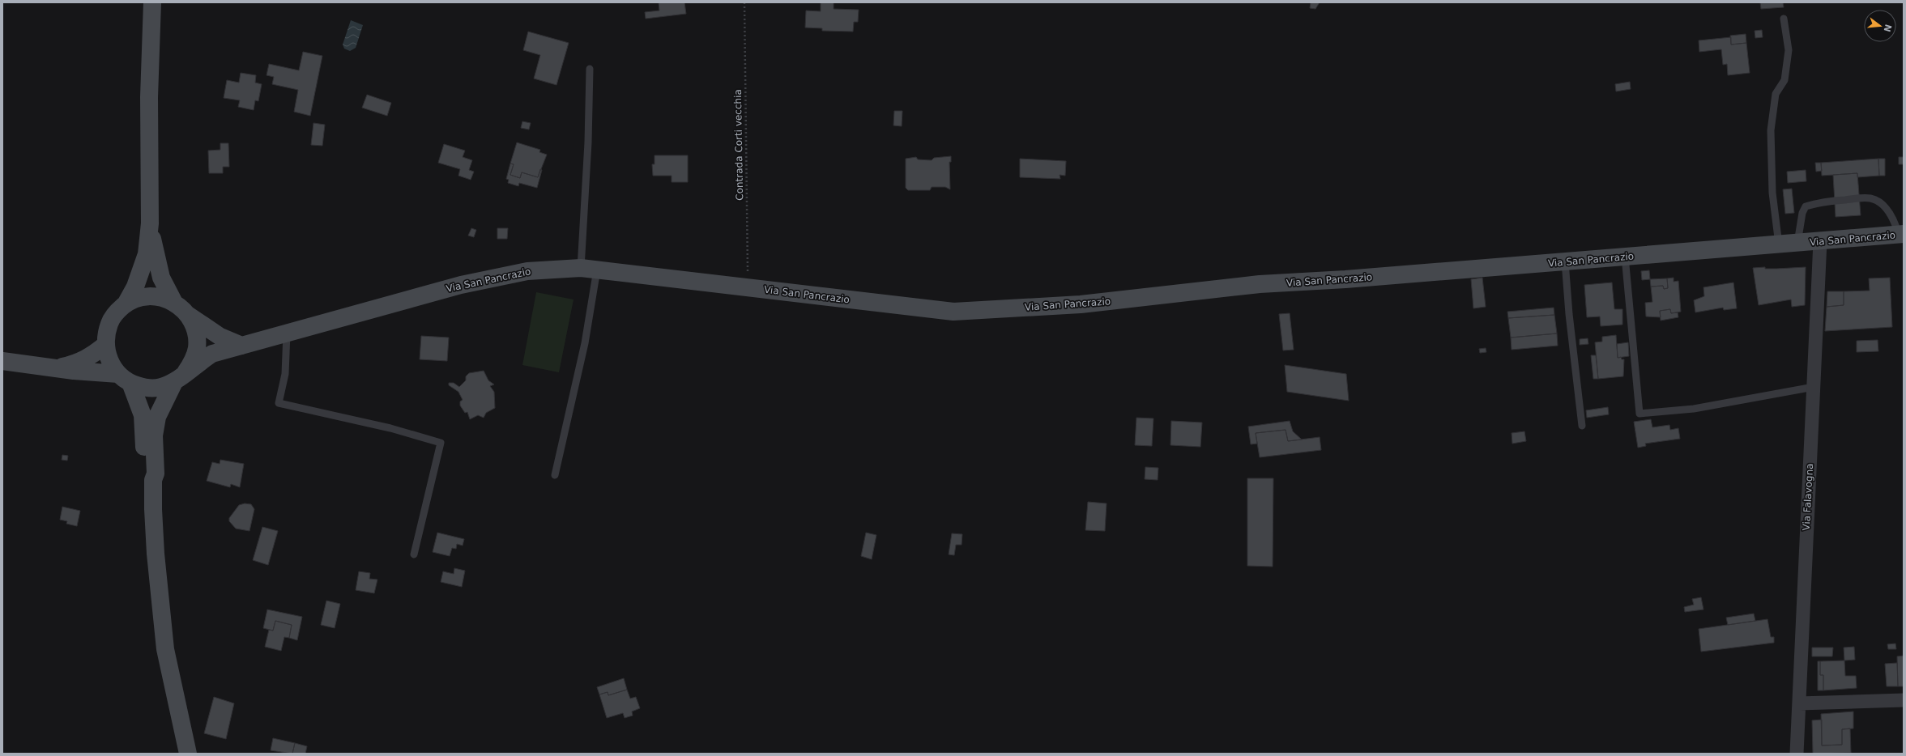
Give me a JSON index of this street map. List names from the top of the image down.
{
  "streets": {
    "main road": ["Via San Pancrazio"],
    "street": ["Via Falavogna"],
    "path": ["Contrada Corti vecchia"]
  },
  "crossings": [
    ["Contrada Corti vecchia", "Via San Pancrazio"],
    ["Via San Pancrazio", "Via Falavogna"]
  ],
  "north": "right"
}
